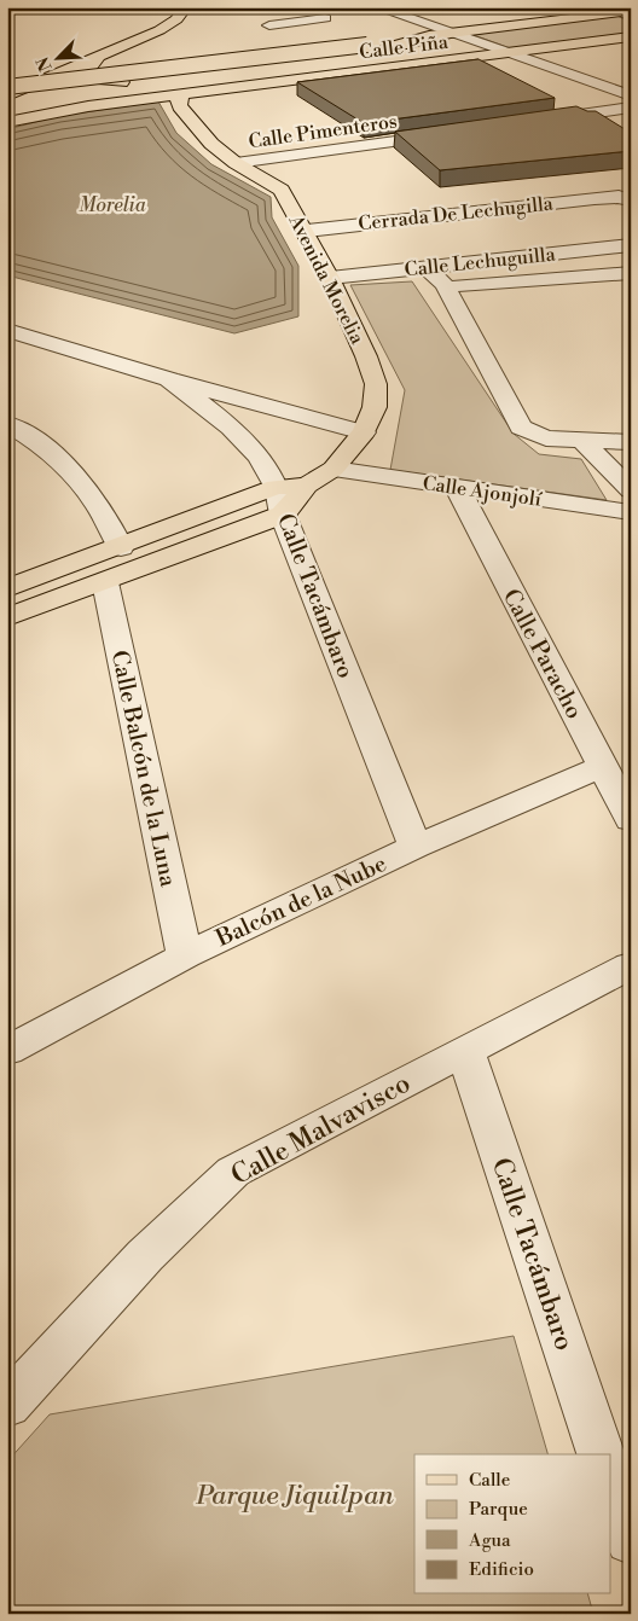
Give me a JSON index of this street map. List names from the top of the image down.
{
  "streets": {
    "main road": ["Calle Piña", "Avenida Morelia"],
    "street": [
      "Calle Pimenteros",
      "Cerrada De Lechugilla",
      "Calle Lechuguilla",
      "Calle Ajonjolí",
      "Calle Tacámbaro",
      "Calle Paracho",
      "Calle Balcón de la Luna",
      "Balcón de la Nube",
      "Calle Malvavisco"
    ]
  },
  "crossings": [
    ["Calle Piña", "Avenida Morelia"],
    ["Calle Pimenteros", "Avenida Morelia"],
    ["Cerrada De Lechugilla", "Avenida Morelia"],
    ["Calle Lechuguilla", "Avenida Morelia"],
    ["Avenida Morelia", "Calle Ajonjolí"],
    ["Avenida Morelia", "Calle Tacámbaro"],
    ["Avenida Morelia", "Calle Balcón de la Luna"],
    ["Calle Ajonjolí", "Calle Paracho"],
    ["Calle Tacámbaro", "Balcón de la Nube"],
    ["Calle Tacámbaro", "Calle Malvavisco"],
    ["Calle Paracho", "Balcón de la Nube"],
    ["Calle Balcón de la Luna", "Balcón de la Nube"]
  ],
  "water": ["Morelia"],
  "parks": ["Parque Jiquilpan"],
  "legend": [
    "Calle",
    "Parque",
    "Agua",
    "Edificio"
  ],
  "north": "bottom left"
}
